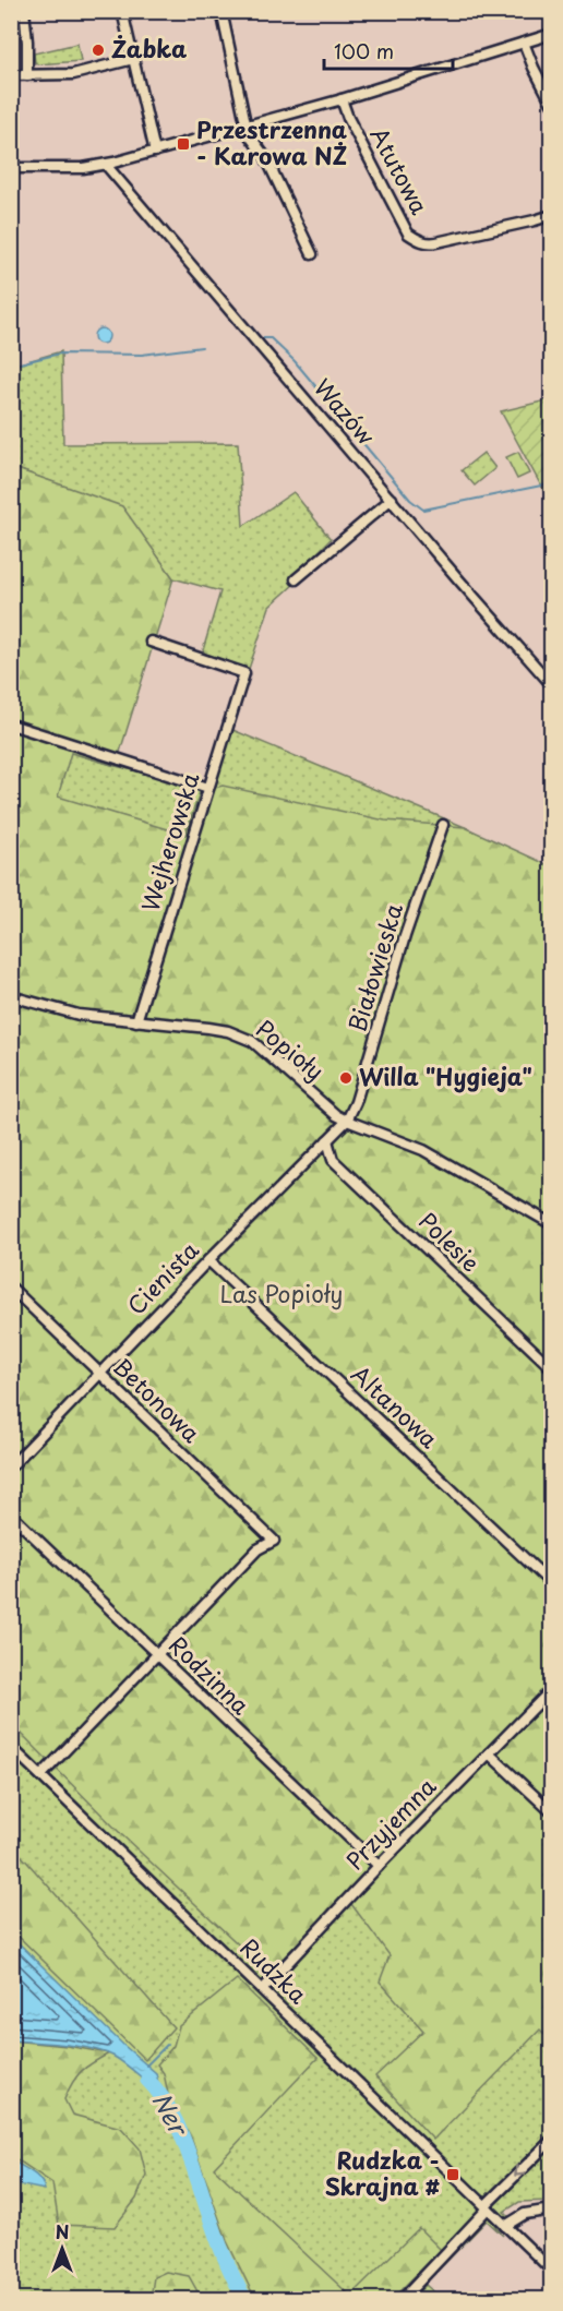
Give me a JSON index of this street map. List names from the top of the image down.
{
  "streets": {
    "street": [
      "Atutowa",
      "Wazów",
      "Wejherowska",
      "Białowieska",
      "Popioły",
      "Polesie",
      "Cienista",
      "Betonowa",
      "Altanowa",
      "Rodzinna",
      "Przyjemna",
      "Rudzka"
    ]
  },
  "crossings": [
    ["Wejherowska", "Popioły"],
    ["Białowieska", "Popioły"],
    ["Białowieska", "Cienista"],
    ["Popioły", "Cienista"],
    ["Polesie", "Cienista"],
    ["Cienista", "Betonowa"],
    ["Cienista", "Altanowa"],
    ["Betonowa", "Rodzinna"],
    ["Rodzinna", "Przyjemna"],
    ["Przyjemna", "Rudzka"]
  ],
  "water": ["Ner"],
  "parks": ["Las Popioły"],
  "places": {
    "other": ["Żabka", "Willa \"Hygieja\""],
    "transit": ["Przestrzenna - Karowa NŻ", "Rudzka - Skrajna #"]
  },
  "scale_bar": "100 m",
  "north": "top"
}
